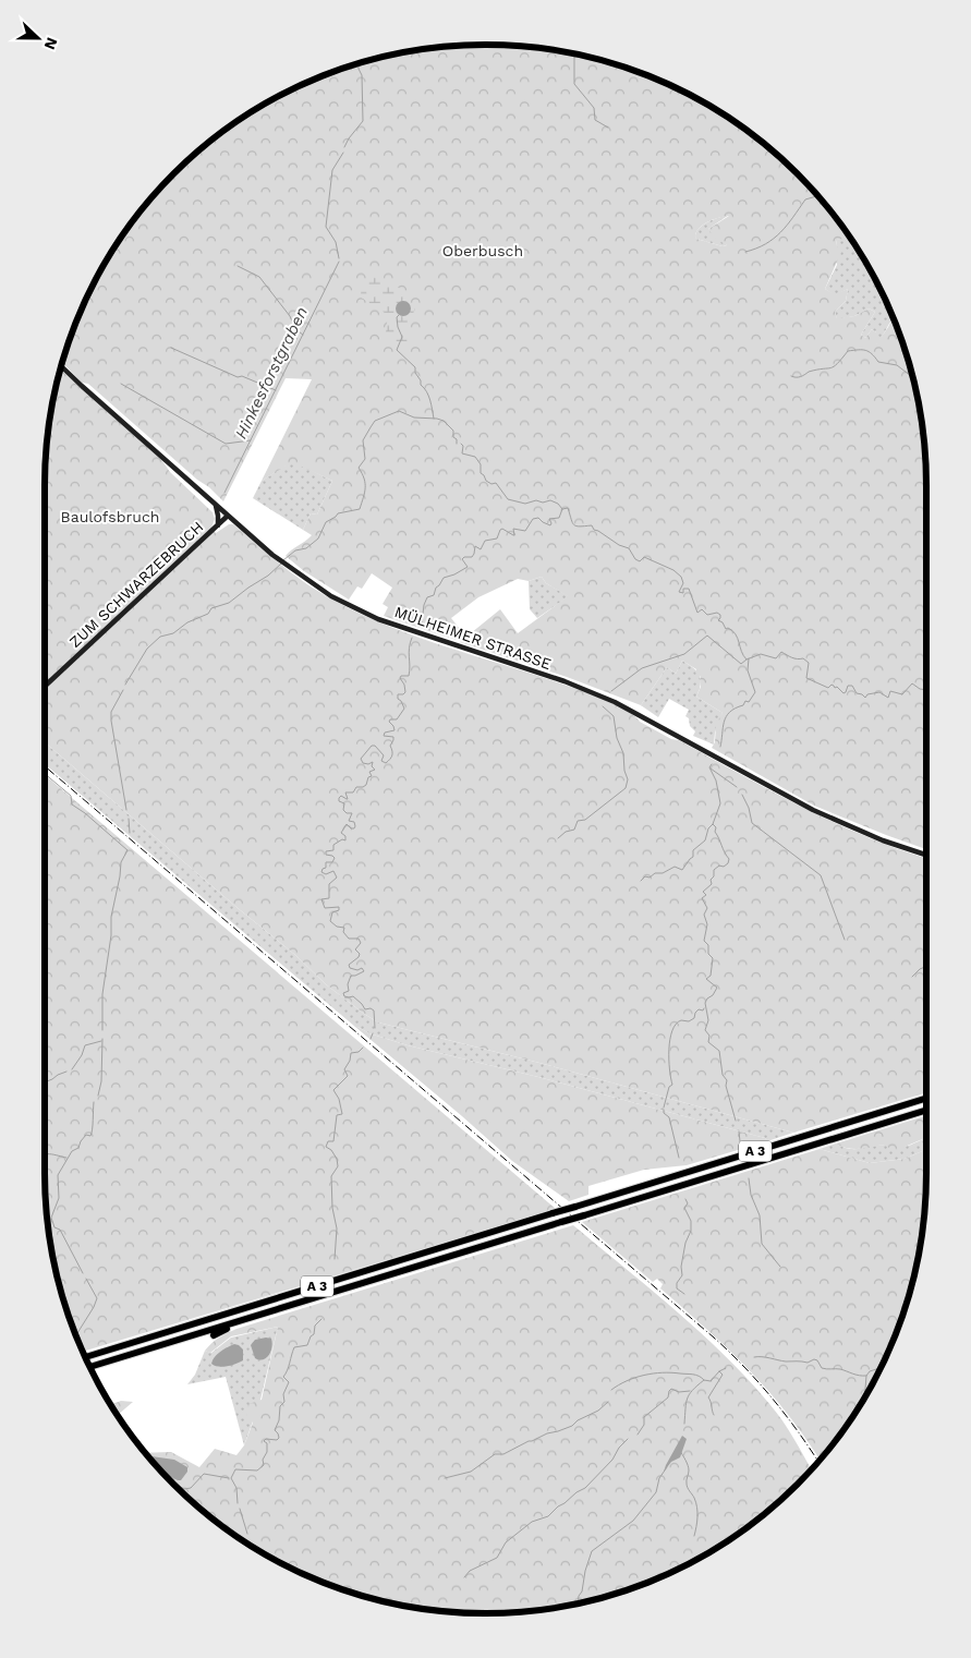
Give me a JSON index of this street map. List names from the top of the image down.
{
  "streets": {
    "highway": ["A 3"],
    "main road": ["ZUM SCHWARZEBRUCH", "MÜLHEIMER STRASSE"]
  },
  "crossings": [
    ["ZUM SCHWARZEBRUCH", "MÜLHEIMER STRASSE"]
  ],
  "water": ["Hinkesforstgraben"],
  "parks": ["Oberbusch", "Baulofsbruch"],
  "north": "right"
}
